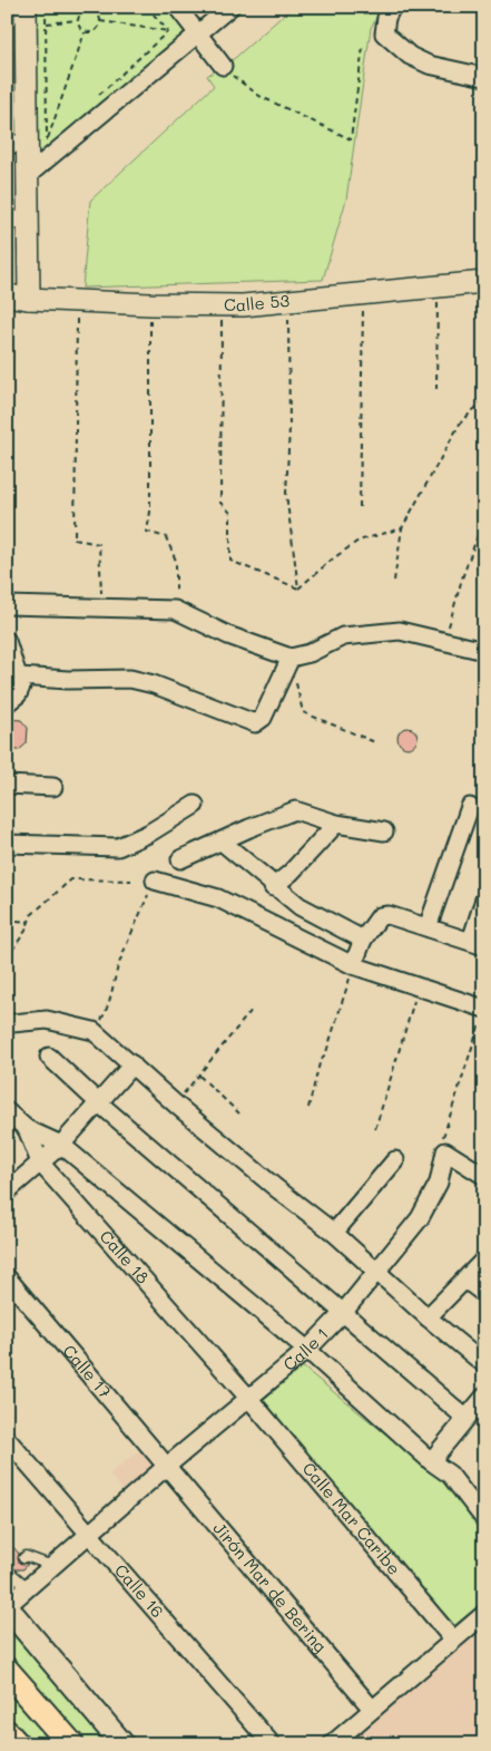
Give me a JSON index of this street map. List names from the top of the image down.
{
  "streets": {
    "street": [
      "Calle 53",
      "Calle 18",
      "Calle 1",
      "Calle 17",
      "Calle Mar Caribe",
      "Jirón Mar de Bering",
      "Calle 16"
    ]
  },
  "crossings": [
    ["Calle 18", "Calle 1"],
    ["Calle 18", "Calle Mar Caribe"],
    ["Calle 1", "Calle 17"],
    ["Calle 1", "Calle Mar Caribe"],
    ["Calle 1", "Jirón Mar de Bering"],
    ["Calle 1", "Calle 16"],
    ["Calle 17", "Jirón Mar de Bering"]
  ]
}
